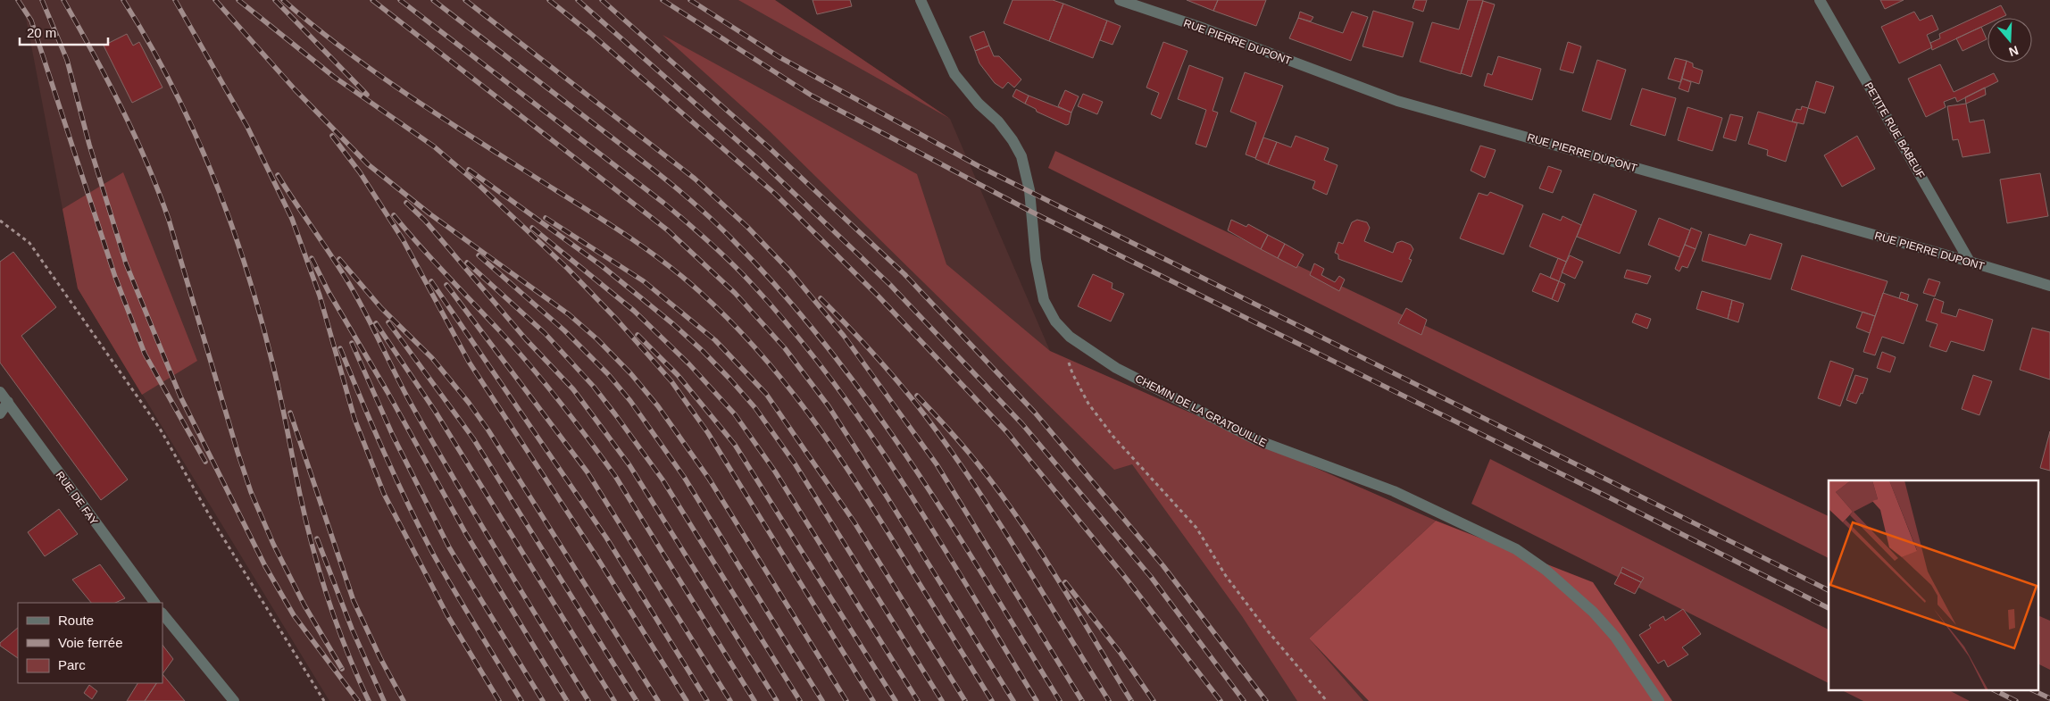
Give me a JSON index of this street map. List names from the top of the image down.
{
  "streets": {
    "street": [
      "RUE PIERRE DUPONT",
      "PETITE RUE BABEUF",
      "CHEMIN DE LA GRATOUILLE",
      "RUE DE FAY"
    ]
  },
  "crossings": [
    ["RUE PIERRE DUPONT", "PETITE RUE BABEUF"]
  ],
  "legend": ["Route", "Voie ferrée", "Parc"],
  "scale_bar": "20 m",
  "north": "bottom"
}
